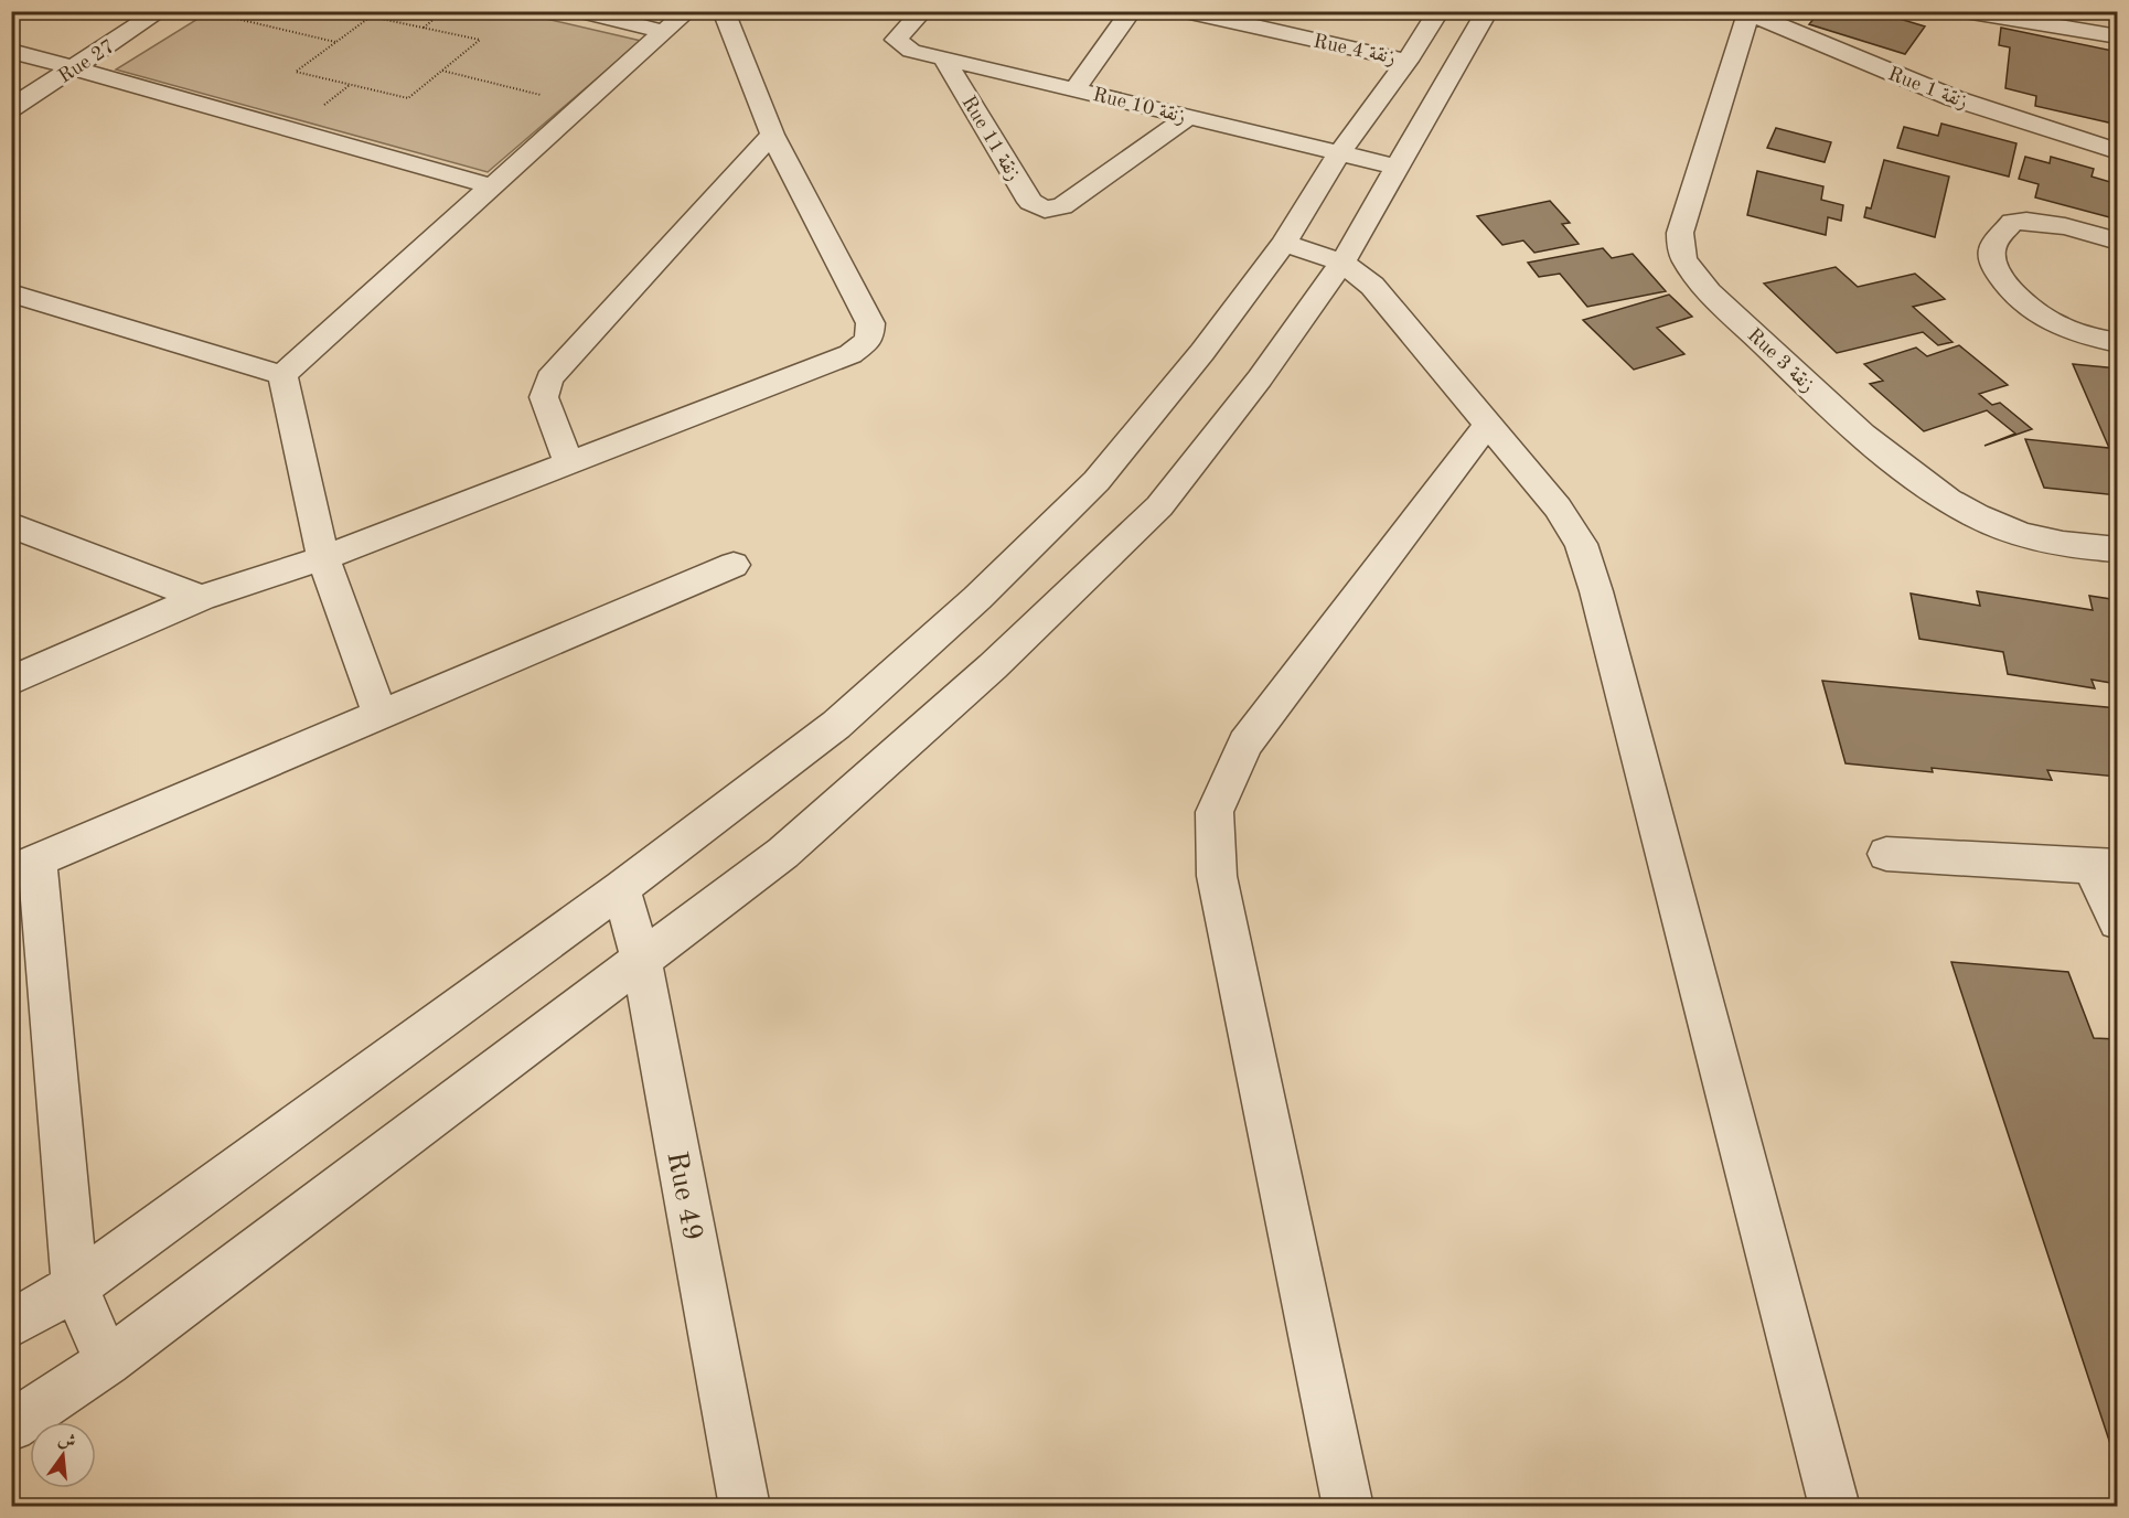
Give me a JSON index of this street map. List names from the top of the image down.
{
  "streets": {
    "street": [
      "Rue 4 زنقة",
      "Rue 27",
      "Rue 1 زنقة",
      "Rue 10 زنقة",
      "Rue 11 زنقة",
      "Rue 3 زنقة",
      "Rue 49"
    ]
  },
  "crossings": [
    ["Rue 1 زنقة", "Rue 3 زنقة"],
    ["Rue 10 زنقة", "Rue 11 زنقة"]
  ],
  "north": "top"
}
